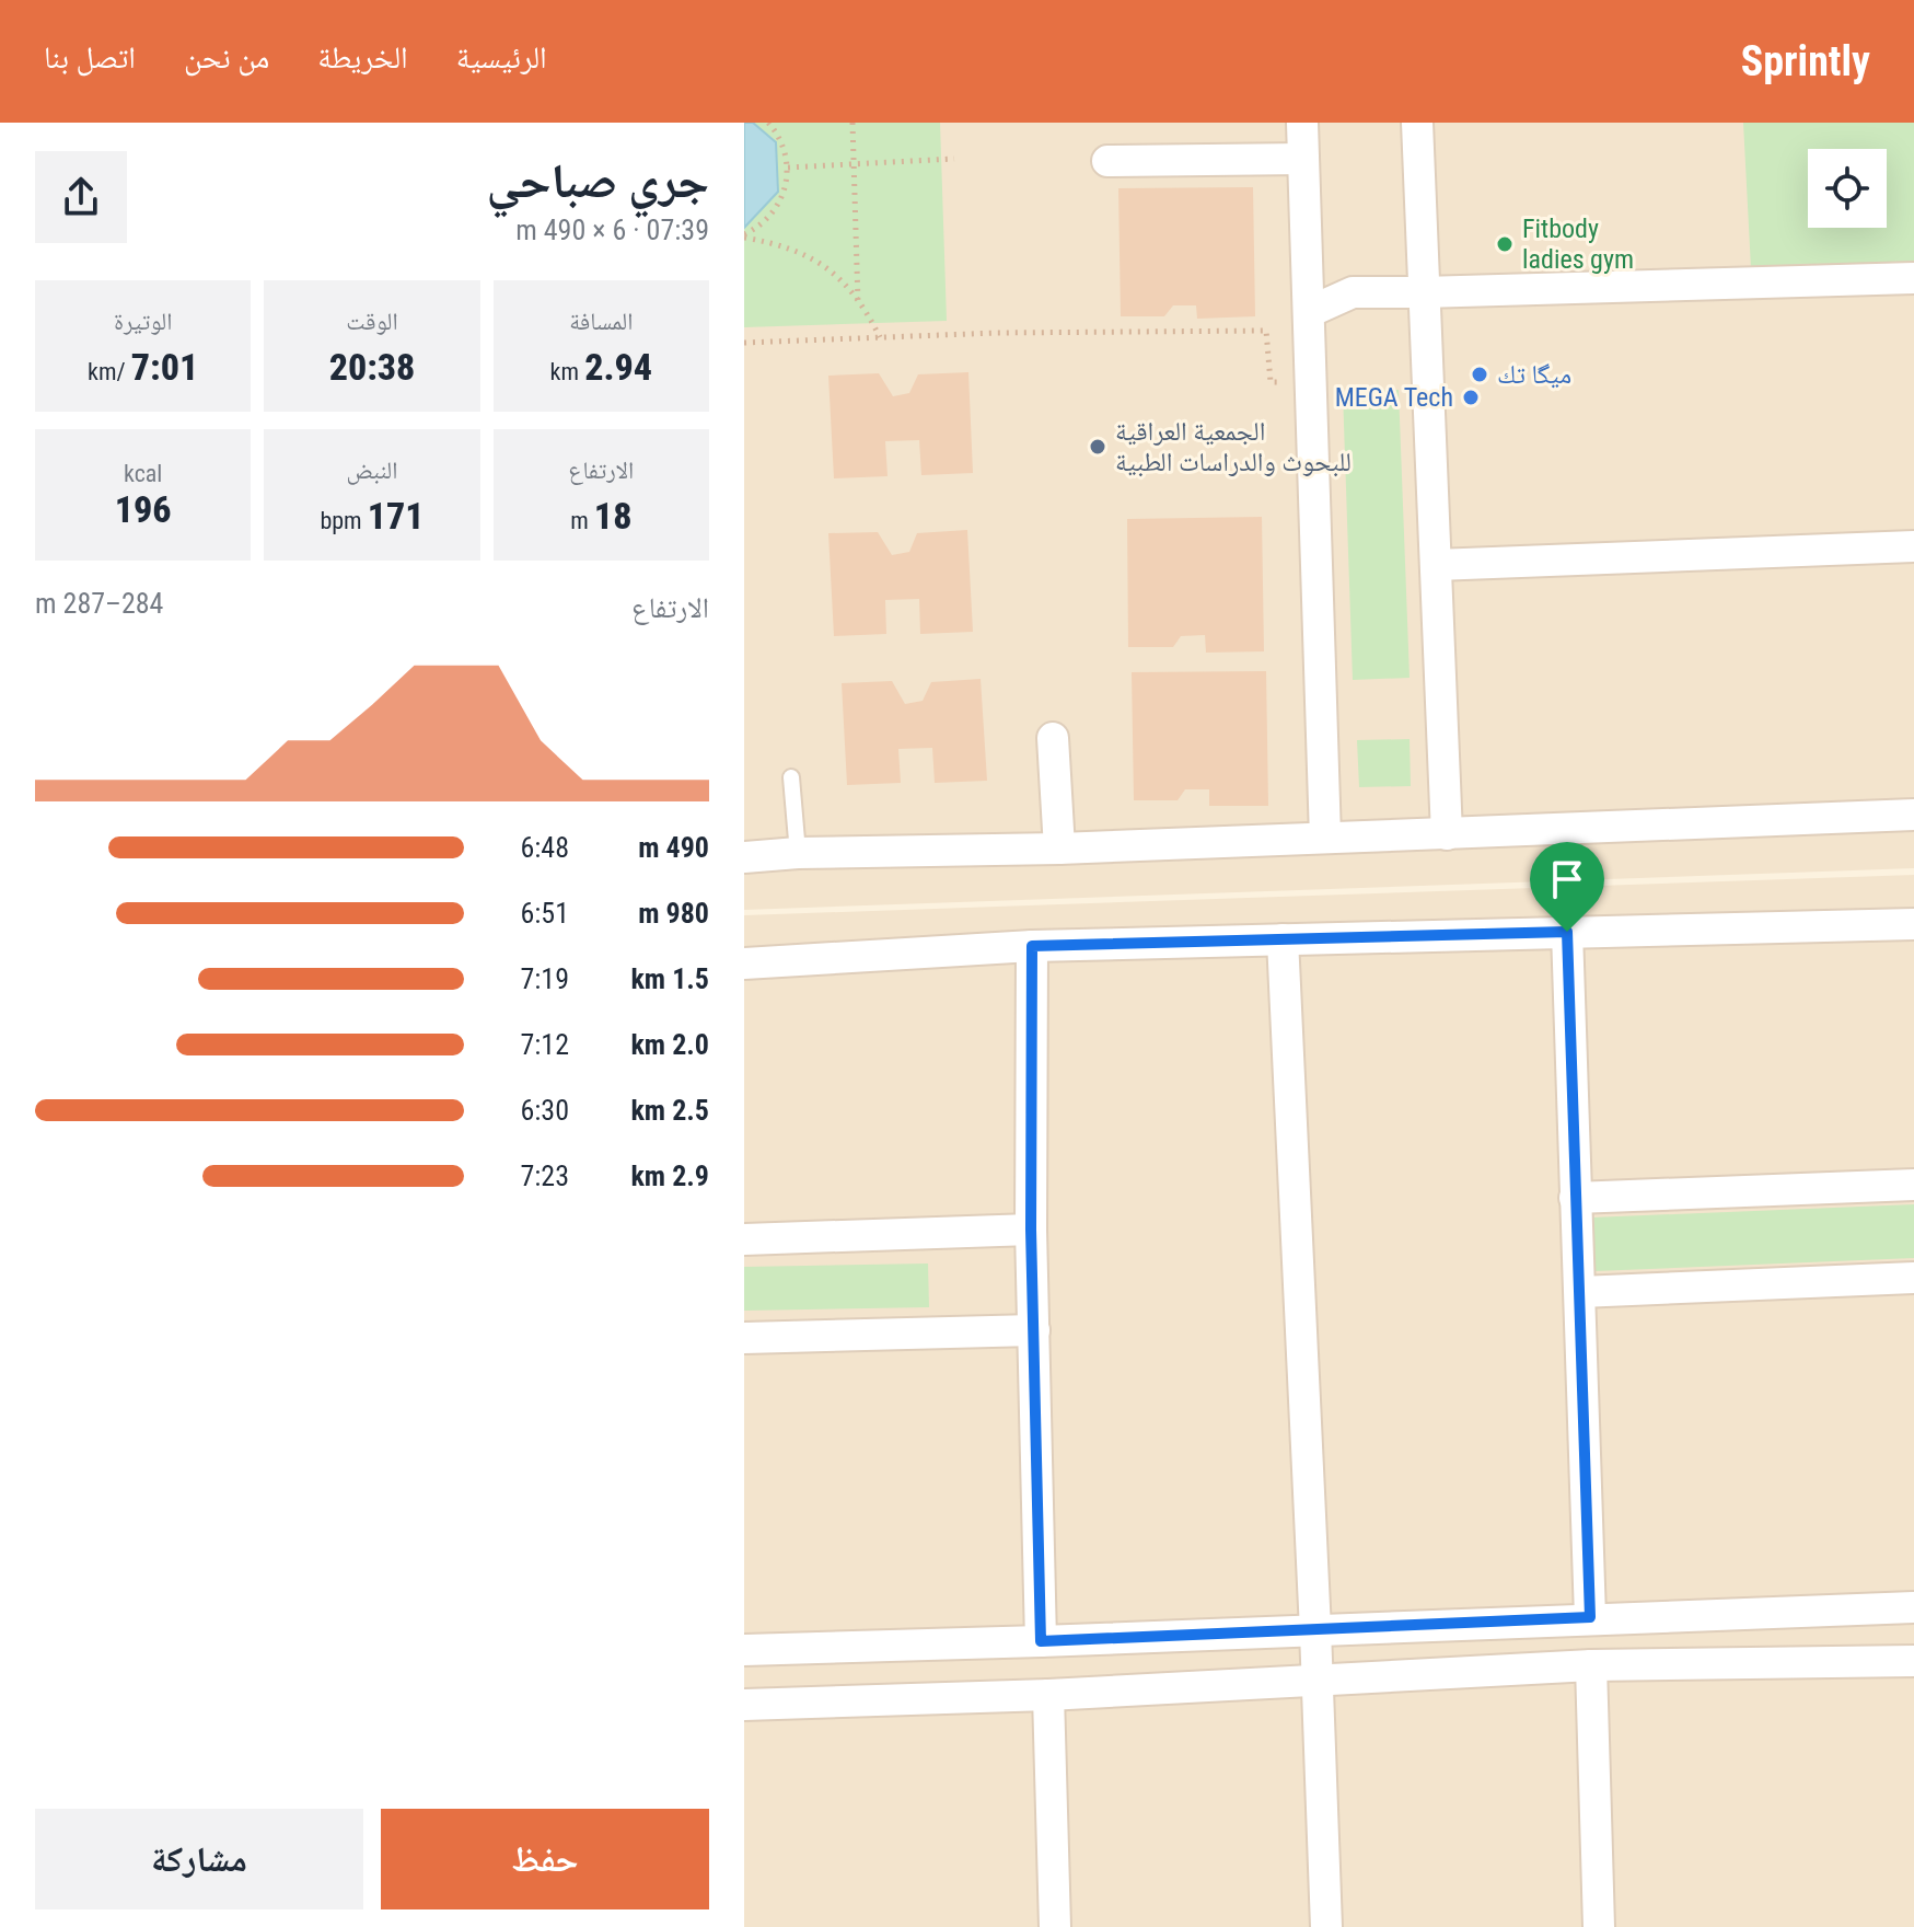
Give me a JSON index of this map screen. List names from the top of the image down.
{
  "places": [
    "Fitbody ladies gym",
    "ميگا تك",
    "MEGA Tech",
    "الجمعية العراقية للبحوث والدراسات الطبية"
  ],
  "page": {
    "header": "Sprintly",
    "nav": [
      "الرئيسية",
      "الخريطة",
      "من نحن",
      "اتصل بنا"
    ],
    "heading": ["جري صباحي", "07:39 · 6 × 490 m"],
    "stats": [
      ["المسافة", "2.94 km"],
      ["الوقت", "20:38"],
      ["الوتيرة", "7:01 /km"],
      ["الارتفاع", "18 m"],
      ["النبض", "171 bpm"],
      ["kcal", "196"]
    ],
    "chart": ["الارتفاع", "284–287 m"],
    "list": [
      {
        "name": "490 m",
        "note": "6:48"
      },
      {
        "name": "980 m",
        "note": "6:51"
      },
      {
        "name": "1.5 km",
        "note": "7:19"
      },
      {
        "name": "2.0 km",
        "note": "7:12"
      },
      {
        "name": "2.5 km",
        "note": "6:30"
      },
      {
        "name": "2.9 km",
        "note": "7:23"
      }
    ],
    "buttons": ["حفظ", "مشاركة"]
  }
}
